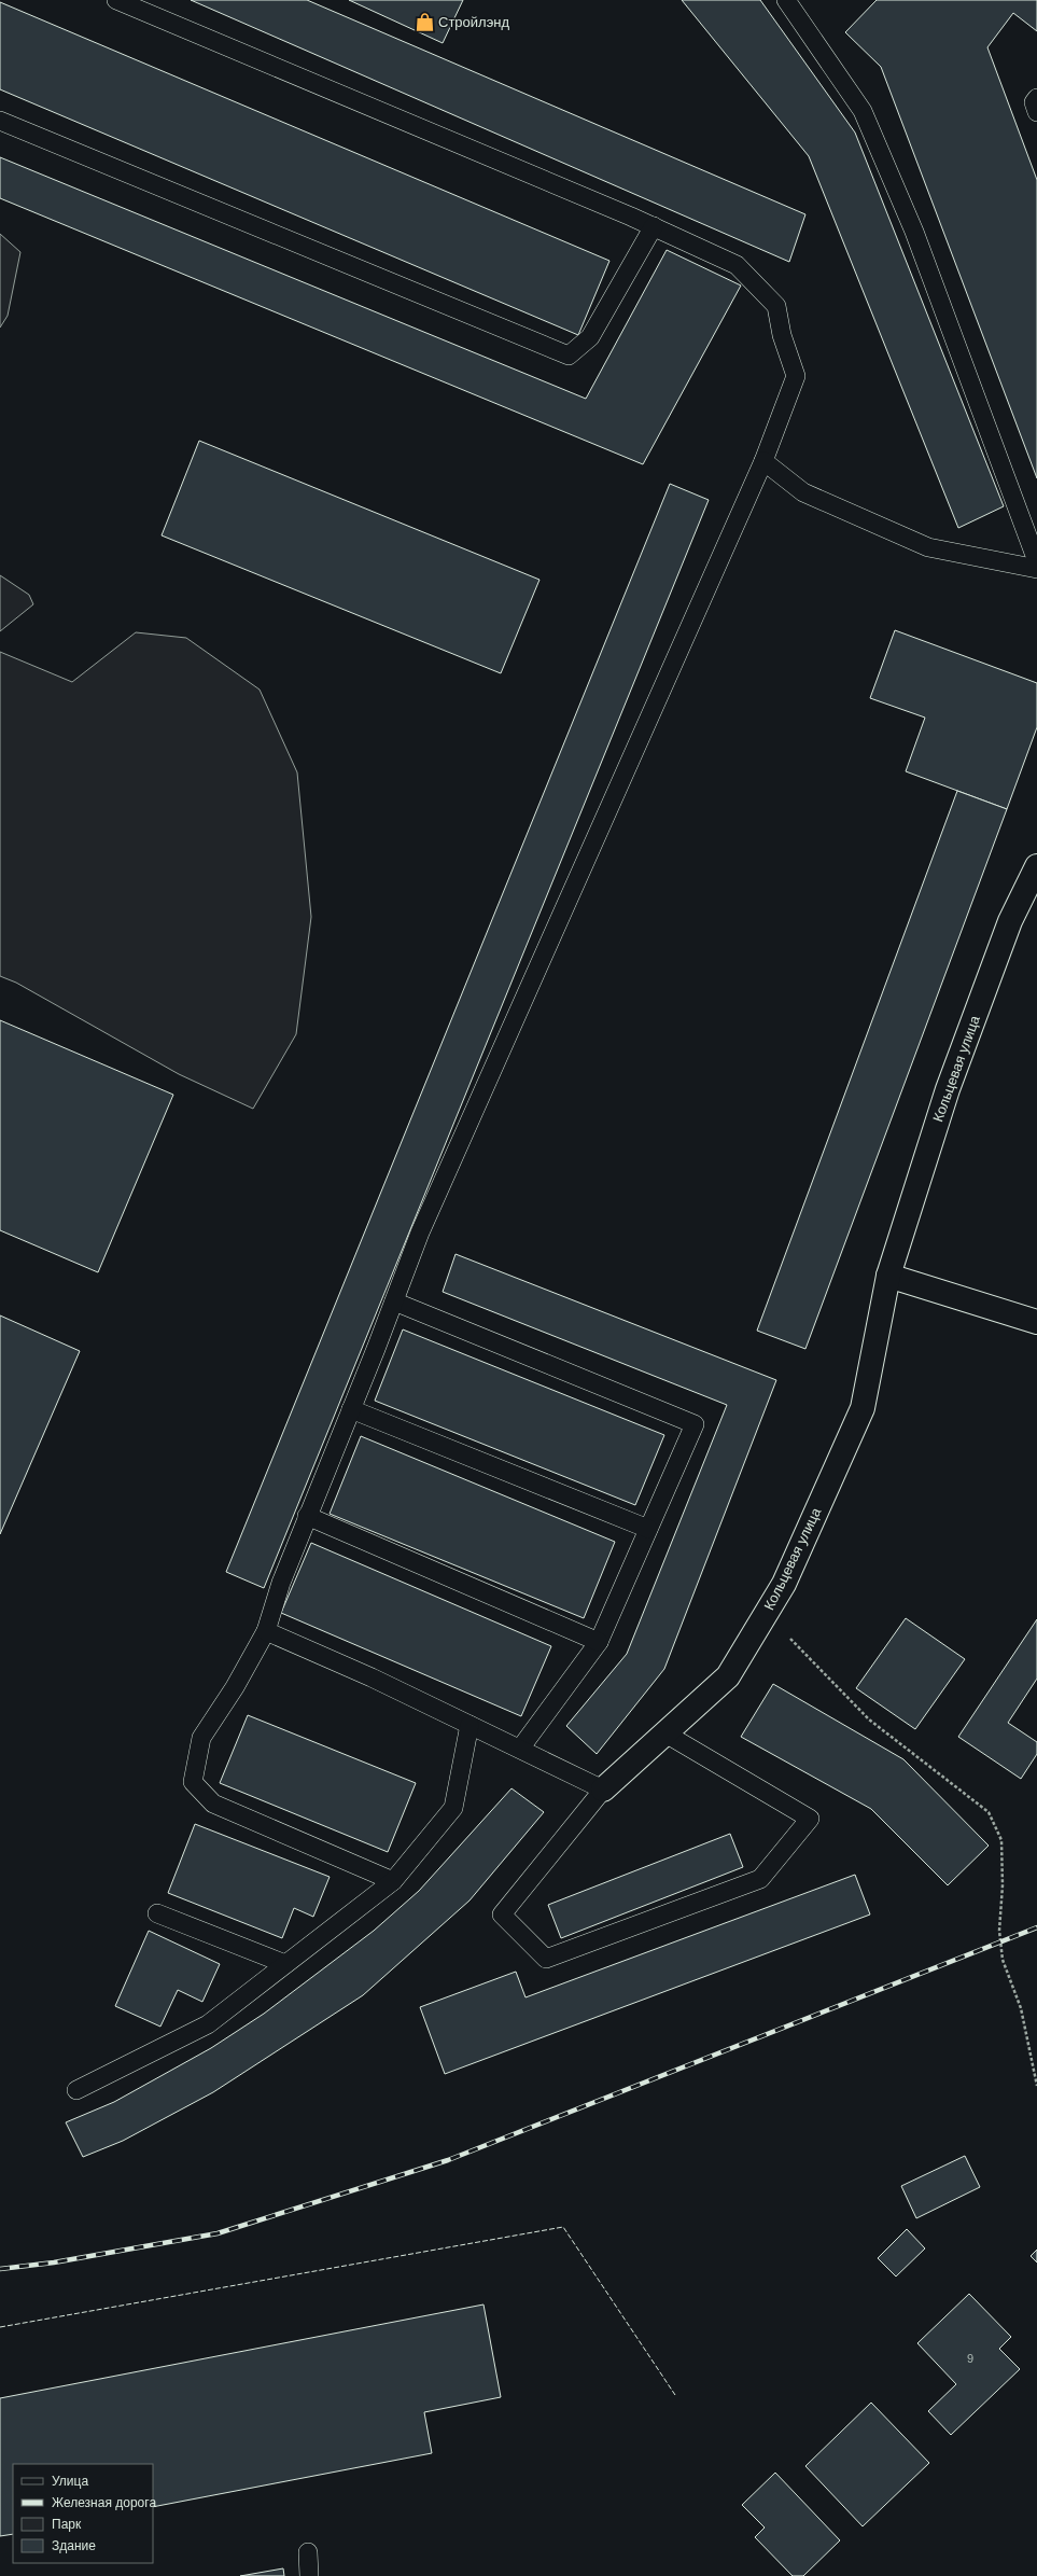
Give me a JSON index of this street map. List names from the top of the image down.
{
  "streets": {
    "street": ["Кольцевая улица"]
  },
  "places": {
    "shop": ["Стройлэнд"]
  },
  "house_numbers": ["9"],
  "legend": [
    "Улица",
    "Железная дорога",
    "Парк",
    "Здание"
  ]
}
